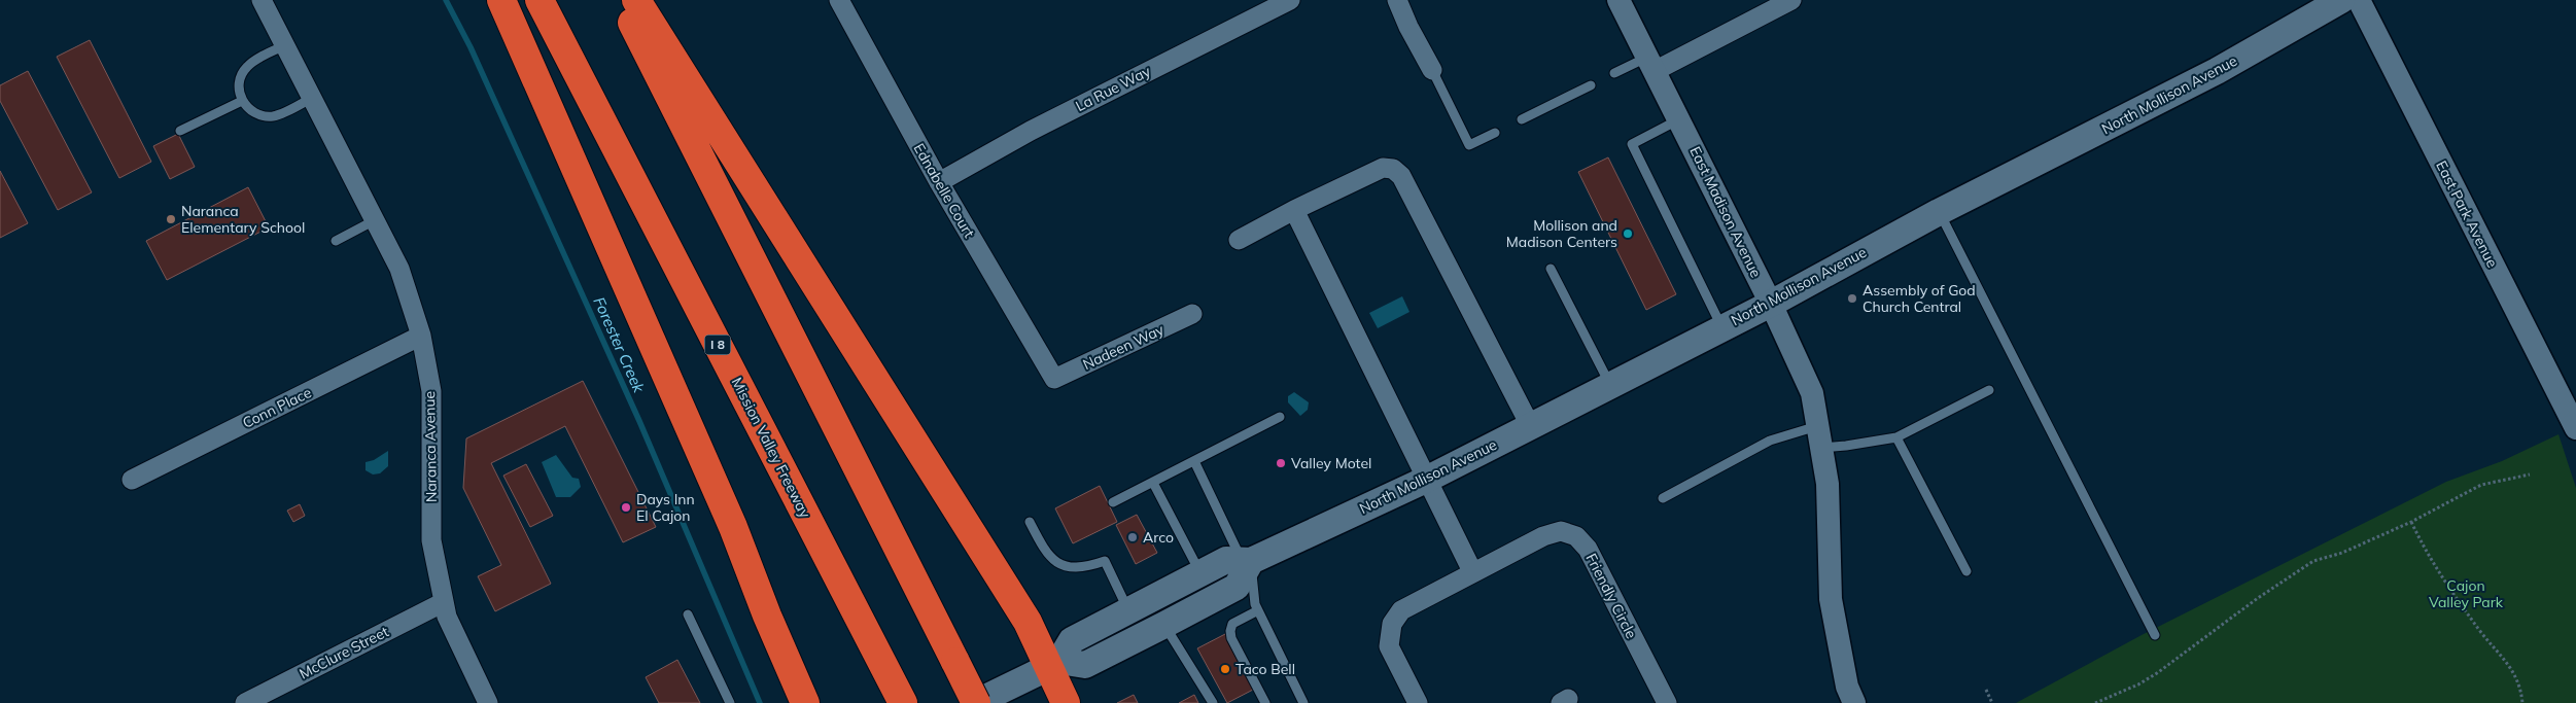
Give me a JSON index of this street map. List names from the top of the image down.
{
  "streets": {
    "highway": ["I 8", "Mission Valley Freeway"],
    "main road": ["North Mollison Avenue"],
    "street": [
      "La Rue Way",
      "Ednabelle Court",
      "East Madison Avenue",
      "East Park Avenue",
      "Nadeen Way",
      "Conn Place",
      "Naranca Avenue",
      "Friendly Circle",
      "McClure Street"
    ]
  },
  "crossings": [
    ["La Rue Way", "Ednabelle Court"],
    ["North Mollison Avenue", "East Madison Avenue"],
    ["Ednabelle Court", "Nadeen Way"],
    ["Conn Place", "Naranca Avenue"],
    ["Naranca Avenue", "McClure Street"]
  ],
  "water": ["Forester Creek"],
  "parks": ["Cajon Valley Park"],
  "places": [
    "Naranca Elementary School",
    "Mollison and Madison Centers",
    "Assembly of God Church Central",
    "Valley Motel",
    "Days Inn El Cajon",
    "Arco",
    "Taco Bell"
  ]
}
